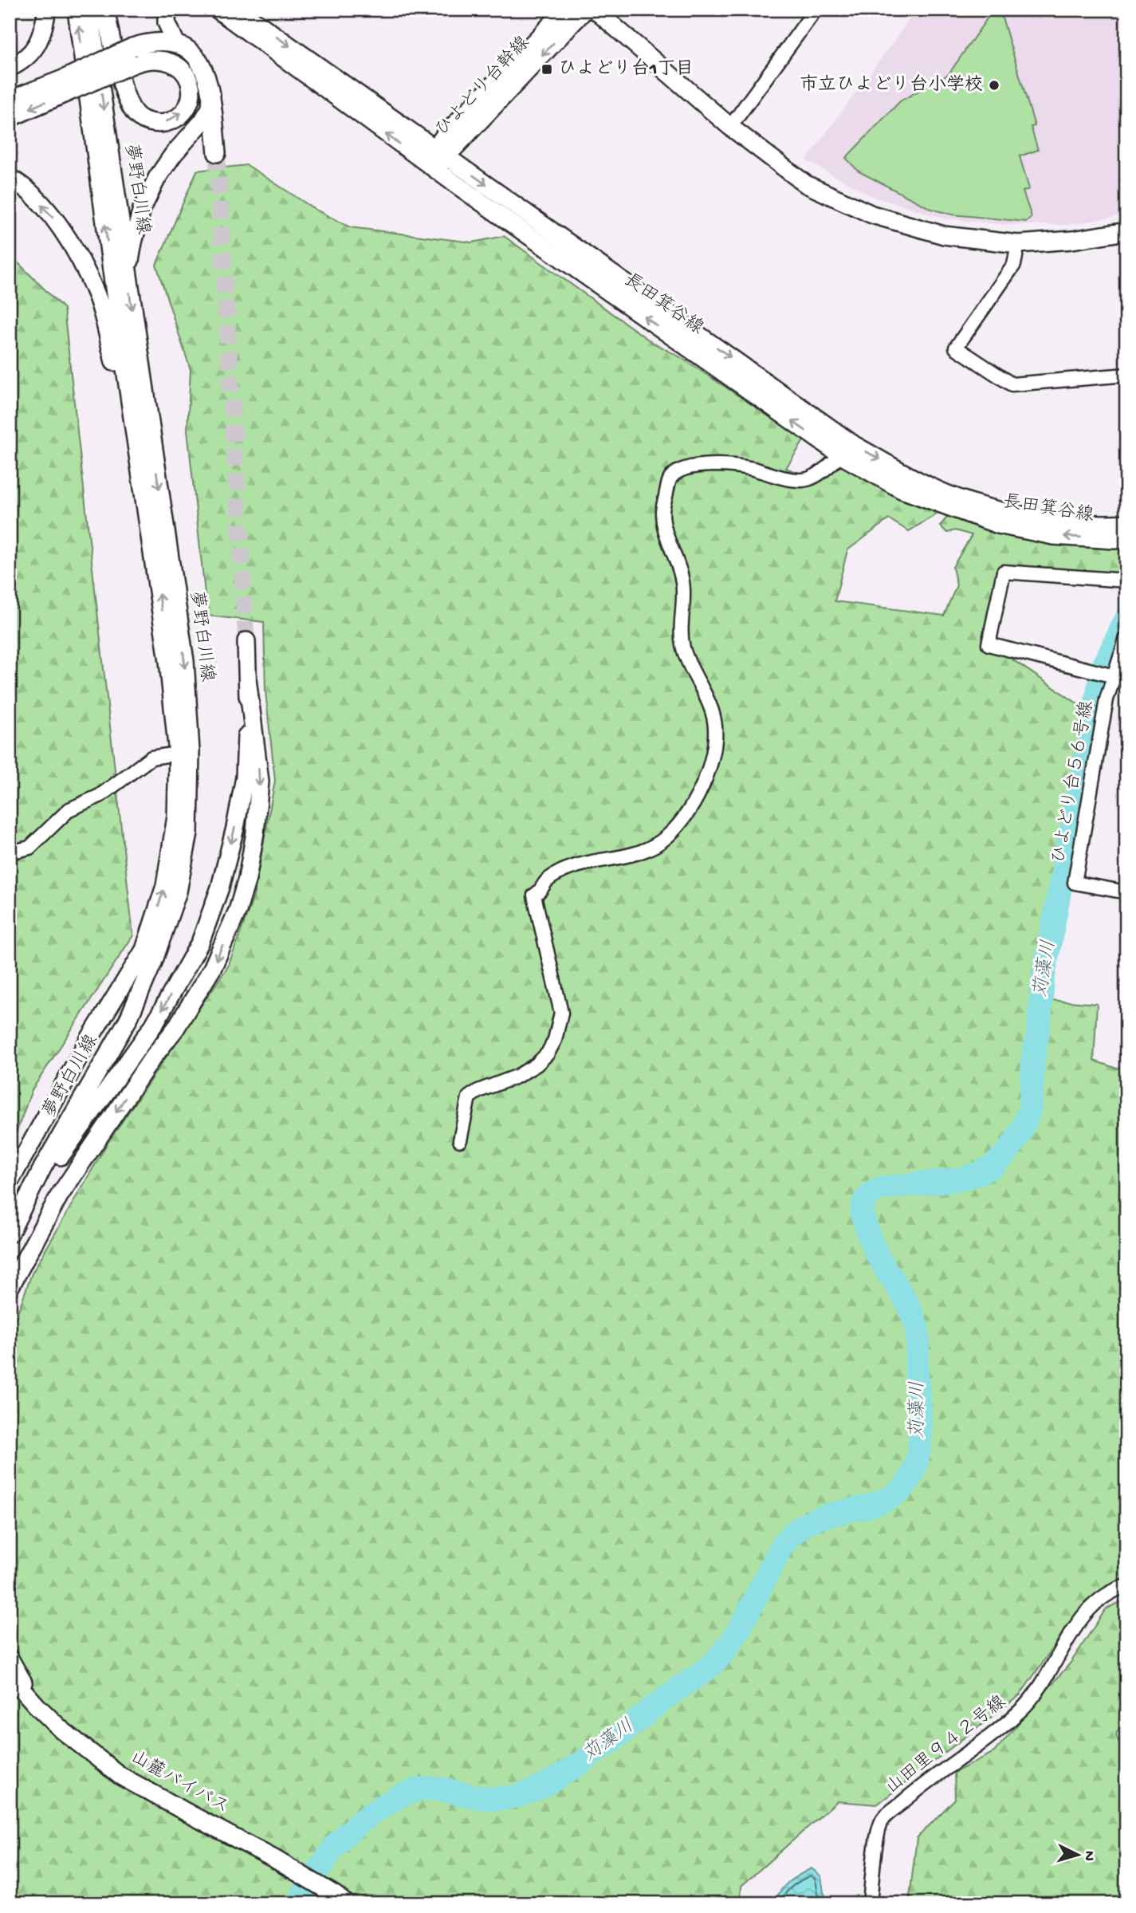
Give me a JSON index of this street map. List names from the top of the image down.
{
  "streets": {
    "street": [
      "ひよどり台幹線",
      "夢野白川線",
      "長田箕谷線",
      "ひよどり台５６号線",
      "山田里９４２号線",
      "山麓バイパス"
    ]
  },
  "crossings": [
    ["ひよどり台幹線", "長田箕谷線"]
  ],
  "water": ["苅藻川"],
  "places": {
    "transit": ["ひよどり台1丁目"],
    "other": ["市立ひよどり台小学校"]
  },
  "north": "right"
}
